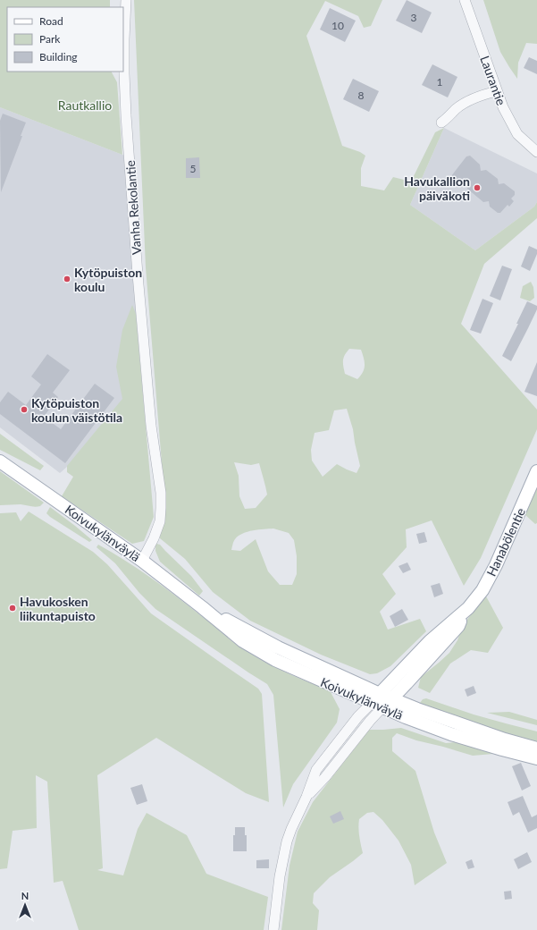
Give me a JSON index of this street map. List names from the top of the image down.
{
  "streets": {
    "main road": ["Koivukylänväylä", "Hanabölentie"],
    "street": ["Laurantie", "Vanha Rekolantie"]
  },
  "crossings": [
    ["Vanha Rekolantie", "Koivukylänväylä"],
    ["Koivukylänväylä", "Hanabölentie"]
  ],
  "parks": ["Rautkallio"],
  "places": [
    "Havukallion päiväkoti",
    "Kytöpuiston koulu",
    "Kytöpuiston koulun väistötila",
    "Havukosken liikuntapuisto"
  ],
  "house_numbers": [
    "3",
    "10",
    "1",
    "8",
    "5"
  ],
  "legend": ["Road", "Park", "Building"],
  "north": "top"
}
